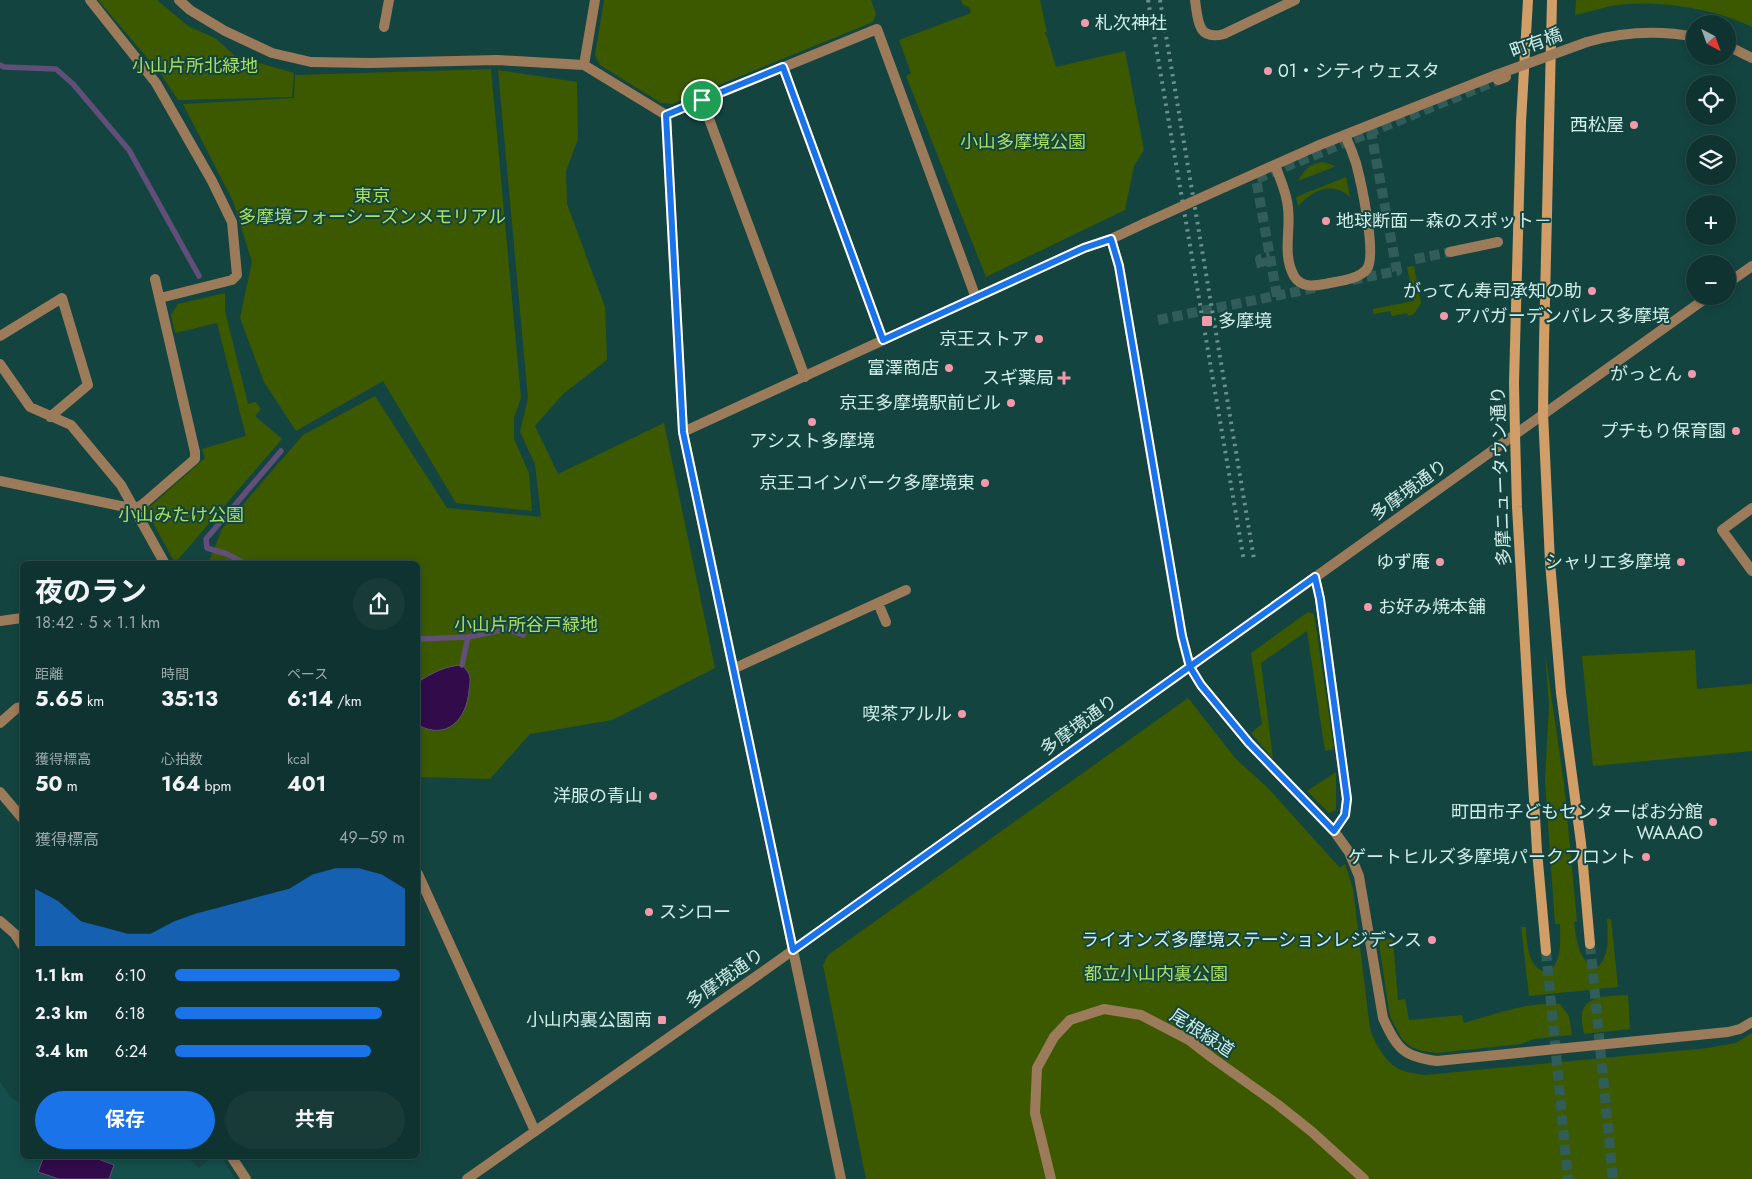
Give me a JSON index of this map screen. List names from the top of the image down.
{
  "streets": {
    "main road": ["多摩ニュータウン通り"],
    "street": ["町有橋", "多摩境通り", "尾根緑道"]
  },
  "crossings": [
    ["多摩ニュータウン通り", "多摩境通り"]
  ],
  "parks": [
    "小山片所北緑地",
    "小山多摩境公園",
    "東京 多摩境フォーシーズンメモリアル",
    "小山みたけ公園",
    "小山片所谷戸緑地",
    "都立小山内裏公園"
  ],
  "places": {
    "other": [
      "札次神社",
      "01・シティウェスタ",
      "西松屋",
      "地球断面－森のスポット－",
      "がってん寿司承知の助",
      "アパガーデンパレス多摩境",
      "京王ストア",
      "富澤商店",
      "がっとん",
      "京王多摩境駅前ビル",
      "アシスト多摩境",
      "プチもり保育園",
      "京王コインパーク多摩境東",
      "ゆず庵",
      "シャリエ多摩境",
      "お好み焼本舗",
      "喫茶アルル",
      "洋服の青山",
      "町田市子どもセンターぱお分館 WAAAO",
      "ゲートヒルズ多摩境パークフロント",
      "スシロー",
      "ライオンズ多摩境ステーションレジデンス"
    ],
    "transit": ["多摩境", "小山内裏公園南"],
    "health": ["スギ薬局"]
  },
  "north": "bottom right",
  "page": {
    "map_buttons": ["+", "−"],
    "heading": ["夜のラン", "18:42 · 5 × 1.1 km"],
    "stats": [
      ["距離", "5.65 km"],
      ["時間", "35:13"],
      ["ペース", "6:14 /km"],
      ["獲得標高", "50 m"],
      ["心拍数", "164 bpm"],
      ["kcal", "401"]
    ],
    "chart": ["獲得標高", "49–59 m"],
    "list": [
      {
        "name": "1.1 km",
        "note": "6:10"
      },
      {
        "name": "2.3 km",
        "note": "6:18"
      },
      {
        "name": "3.4 km",
        "note": "6:24"
      }
    ],
    "buttons": ["保存", "共有"]
  }
}
